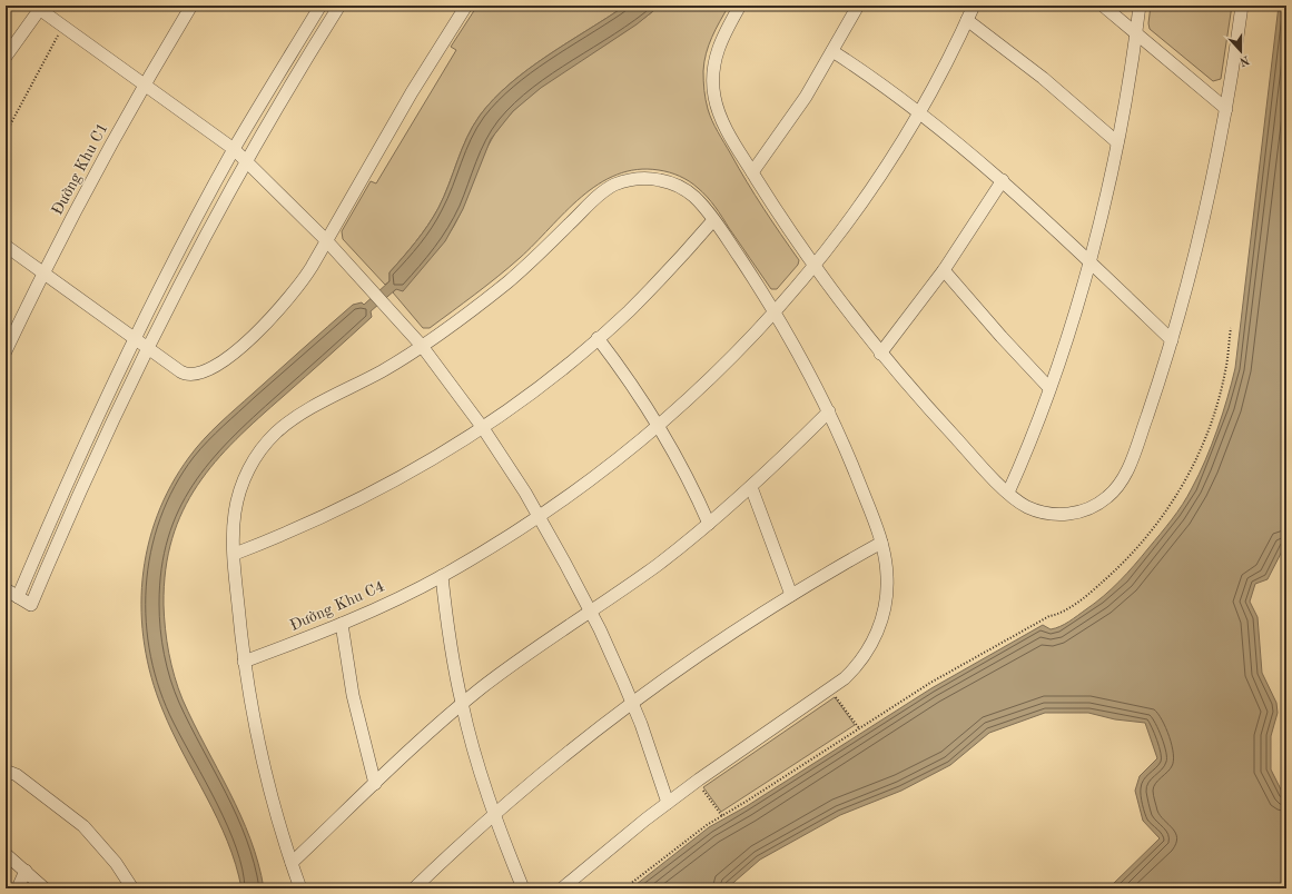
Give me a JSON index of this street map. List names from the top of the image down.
{
  "streets": {
    "street": ["Đường Khu C1", "Đường Khu C4"]
  },
  "north": "bottom"
}
